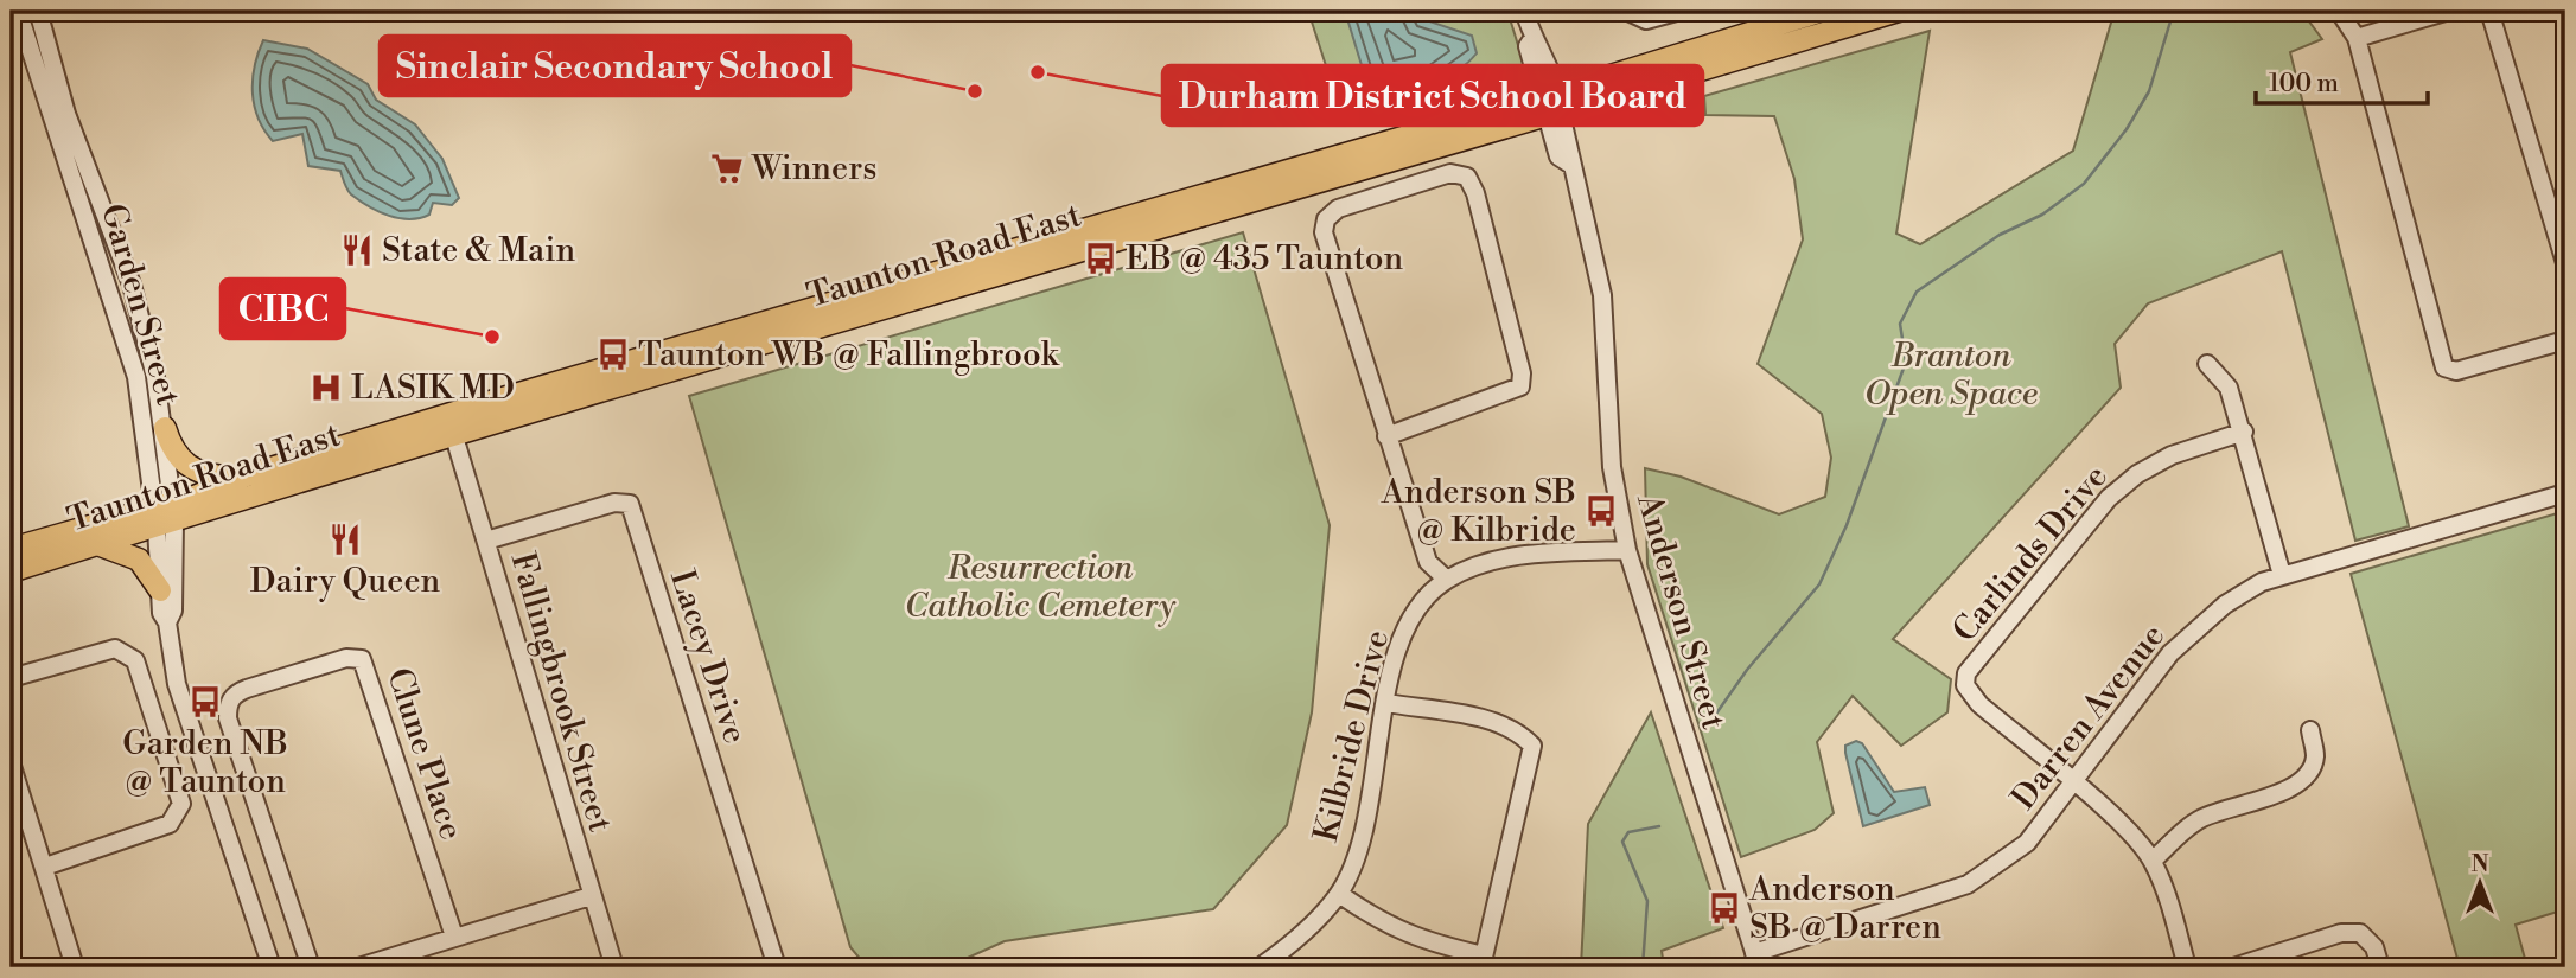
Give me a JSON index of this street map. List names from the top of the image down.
{
  "streets": {
    "main road": ["Taunton Road East"],
    "street": [
      "Garden Street",
      "Carlinds Drive",
      "Anderson Street",
      "Lacey Drive",
      "Fallingbrook Street",
      "Darren Avenue",
      "Kilbride Drive",
      "Clune Place"
    ]
  },
  "crossings": [
    ["Taunton Road East", "Garden Street"],
    ["Taunton Road East", "Anderson Street"],
    ["Taunton Road East", "Fallingbrook Street"],
    ["Carlinds Drive", "Darren Avenue"],
    ["Anderson Street", "Darren Avenue"],
    ["Anderson Street", "Kilbride Drive"],
    ["Lacey Drive", "Fallingbrook Street"]
  ],
  "parks": ["Branton Open Space", "Resurrection Catholic Cemetery"],
  "places": {
    "other": ["Durham District School Board", "Sinclair Secondary School", "CIBC"],
    "supermarket": ["Winners"],
    "restaurant": ["State & Main", "Dairy Queen"],
    "bus stop": [
      "EB @ 435 Taunton",
      "Taunton WB @ Fallingbrook",
      "Anderson SB @ Kilbride",
      "Garden NB @ Taunton",
      "Anderson SB @ Darren"
    ],
    "hospital": ["LASIK MD"]
  },
  "scale_bar": "100 m",
  "north": "top"
}
